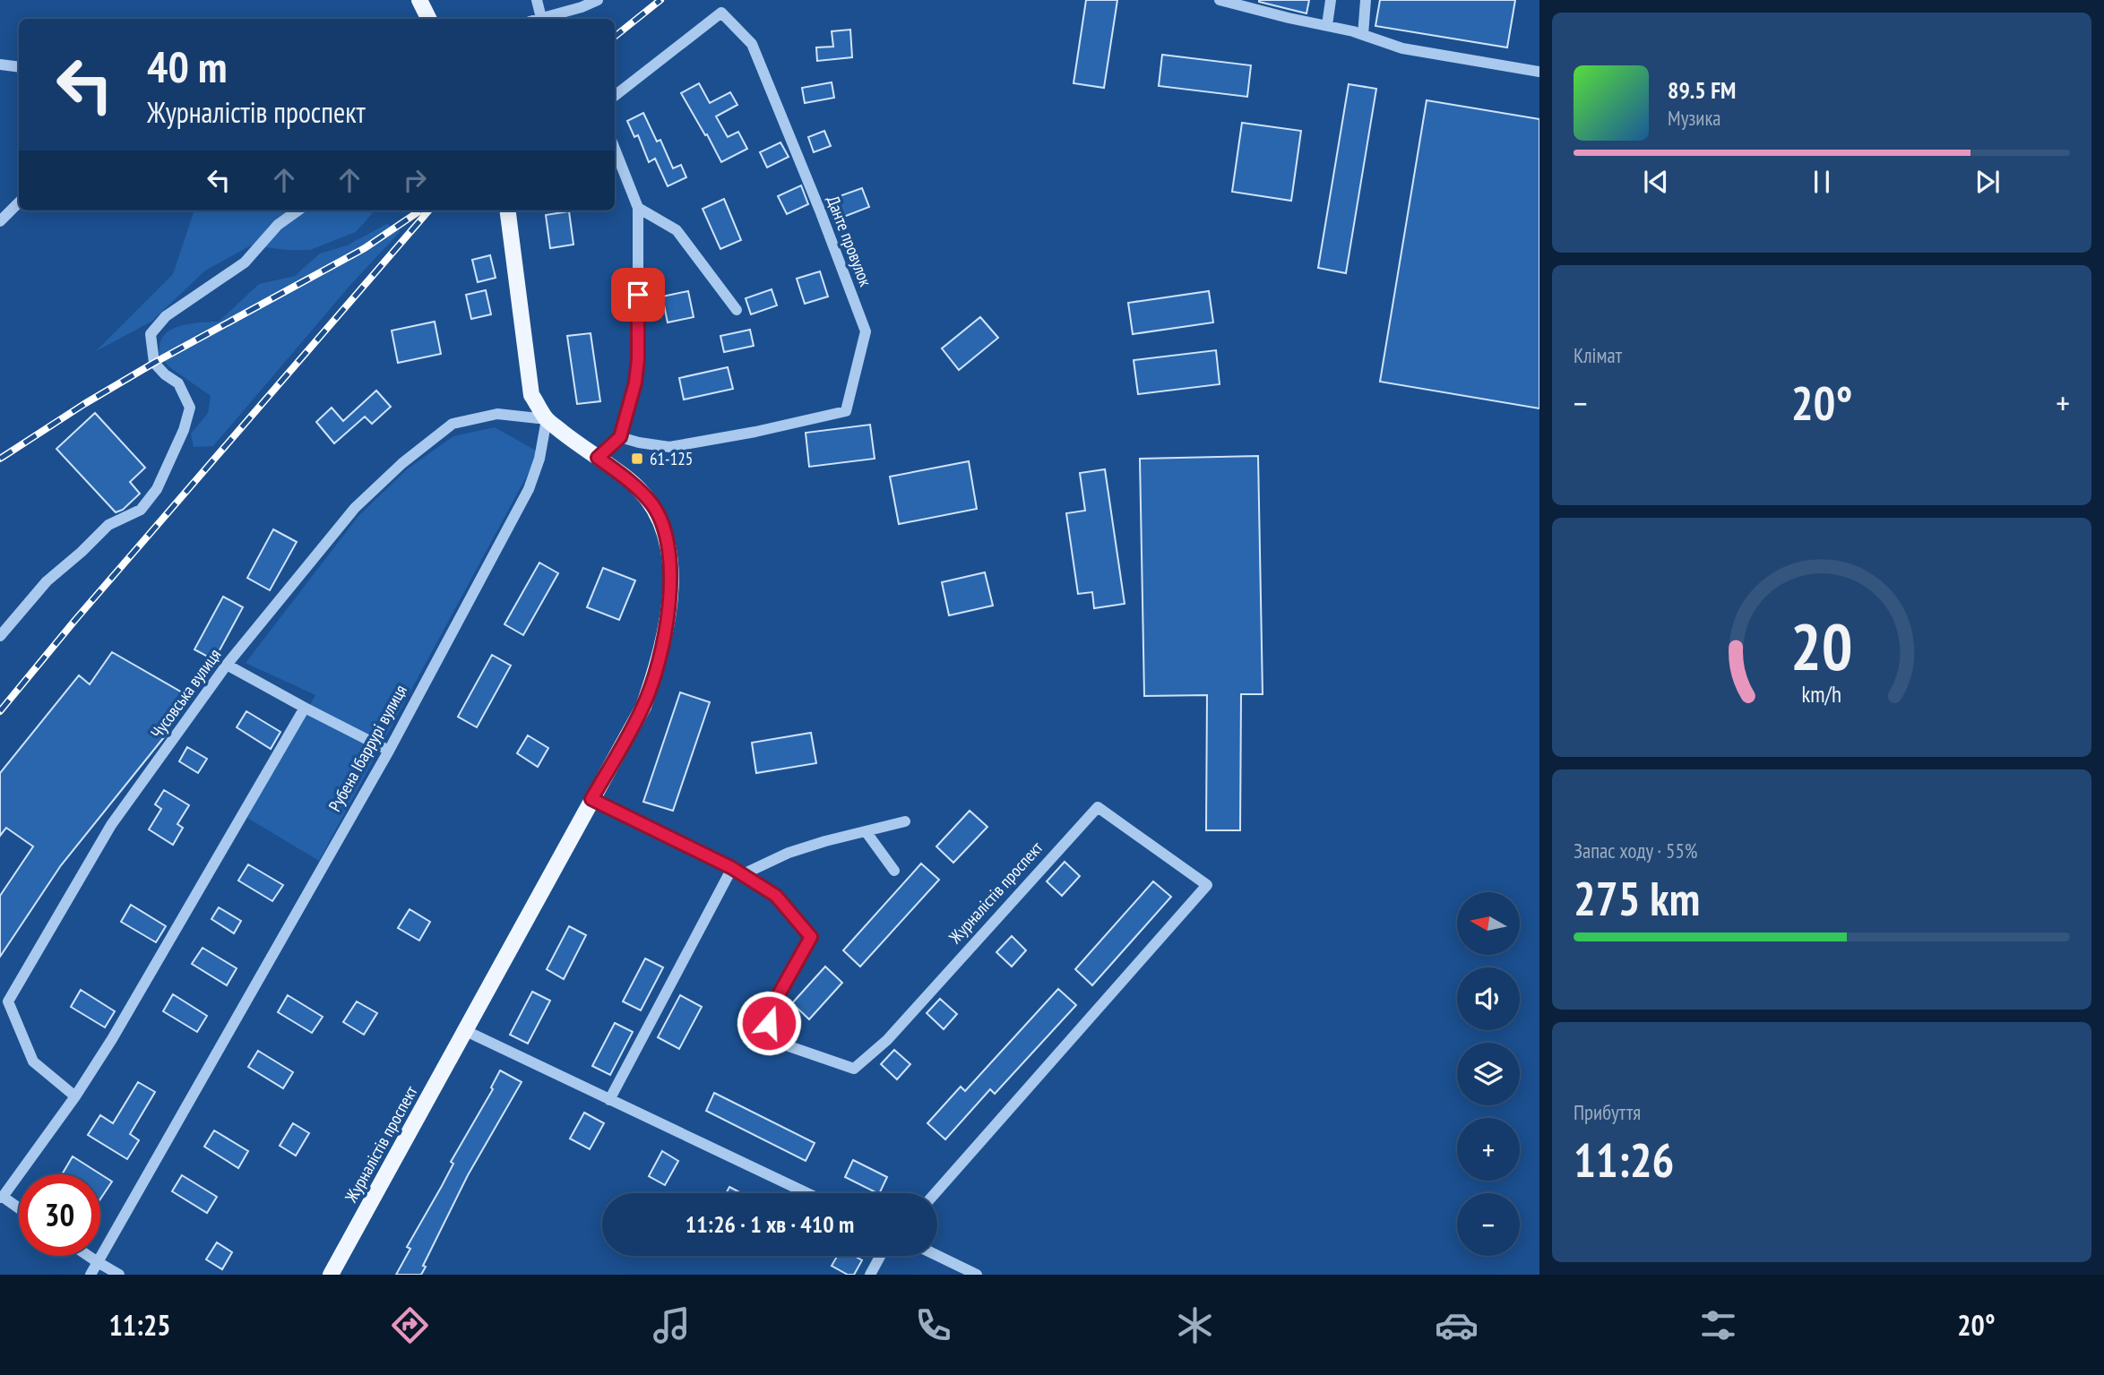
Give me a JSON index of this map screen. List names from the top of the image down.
{
  "streets": {
    "main road": ["Журналістів проспект"],
    "street": ["Данте провулок", "Чусовська вулиця", "Рубена Ібаррурі вулиця"]
  },
  "crossings": [
    ["Чусовська вулиця", "Рубена Ібаррурі вулиця"],
    ["Чусовська вулиця", "Журналістів проспект"],
    ["Рубена Ібаррурі вулиця", "Журналістів проспект"]
  ],
  "places": {
    "transit": ["61-125"]
  },
  "north": "left",
  "page": {
    "turn": ["40 m", "Журналістів проспект"],
    "song": ["89.5 FM", "Музика"],
    "tile": [
      "Клімат",
      ["Запас ходу · 55%", "275 km"],
      ["Прибуття", "11:26"]
    ],
    "heat": ["−", "20°", "+"],
    "map_buttons": ["+", "−"],
    "limit": "30",
    "trip": "11:26 · 1 хв · 410 m",
    "tabs": ["11:25", "20°"],
    "gauge": ["20", "km/h"]
  }
}
